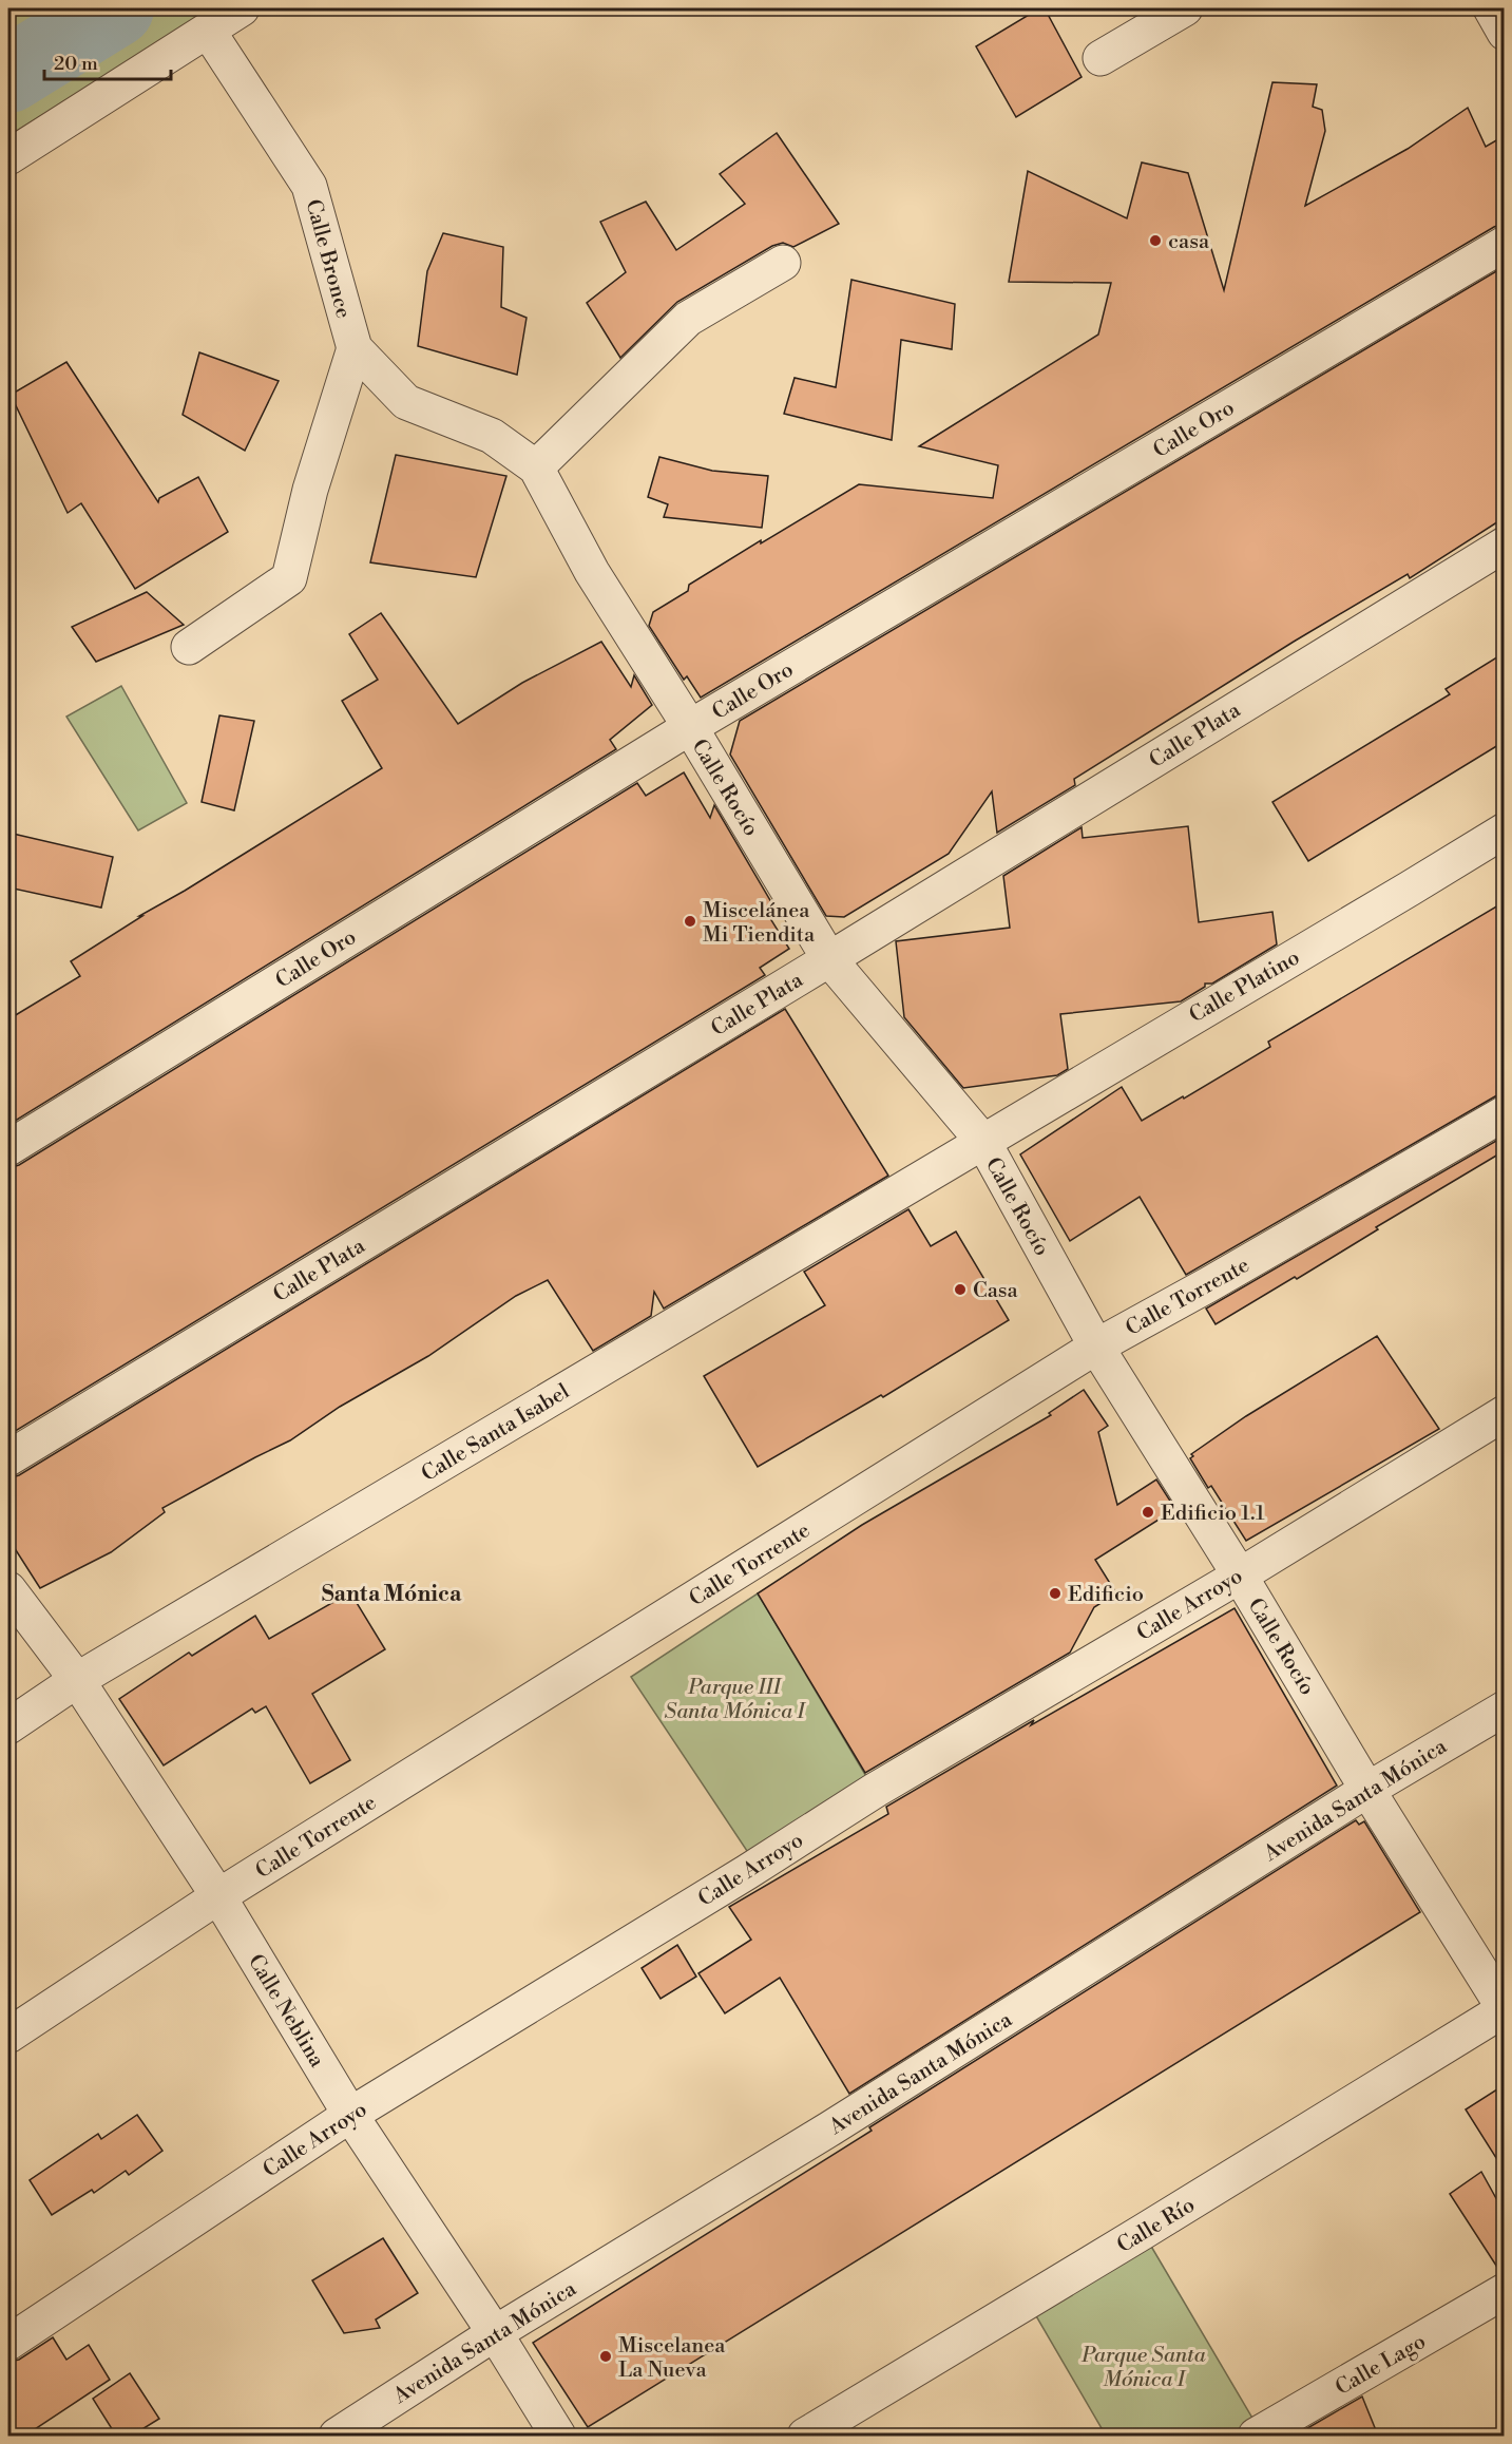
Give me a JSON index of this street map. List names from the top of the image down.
{
  "streets": {
    "street": [
      "Calle Bronce",
      "Calle Oro",
      "Calle Plata",
      "Calle Rocío",
      "Calle Platino",
      "Calle Torrente",
      "Calle Santa Isabel",
      "Calle Arroyo",
      "Avenida Santa Mónica",
      "Calle Neblina",
      "Calle Río",
      "Calle Lago"
    ]
  },
  "crossings": [
    ["Calle Bronce", "Calle Rocío"],
    ["Calle Oro", "Calle Rocío"],
    ["Calle Plata", "Calle Rocío"],
    ["Calle Rocío", "Calle Platino"],
    ["Calle Rocío", "Calle Torrente"],
    ["Calle Rocío", "Calle Santa Isabel"],
    ["Calle Rocío", "Calle Arroyo"],
    ["Calle Rocío", "Avenida Santa Mónica"],
    ["Calle Rocío", "Calle Río"],
    ["Calle Platino", "Calle Santa Isabel"],
    ["Calle Torrente", "Calle Neblina"],
    ["Calle Santa Isabel", "Calle Neblina"],
    ["Calle Arroyo", "Calle Neblina"],
    ["Avenida Santa Mónica", "Calle Neblina"]
  ],
  "districts": ["Santa Mónica"],
  "parks": ["Parque III Santa Mónica I", "Parque Santa Mónica I"],
  "places": [
    "casa",
    "Miscelánea Mi Tiendita",
    "Casa",
    "Edificio 1.1",
    "Edificio",
    "Miscelanea La Nueva"
  ],
  "scale_bar": "20 m"
}
